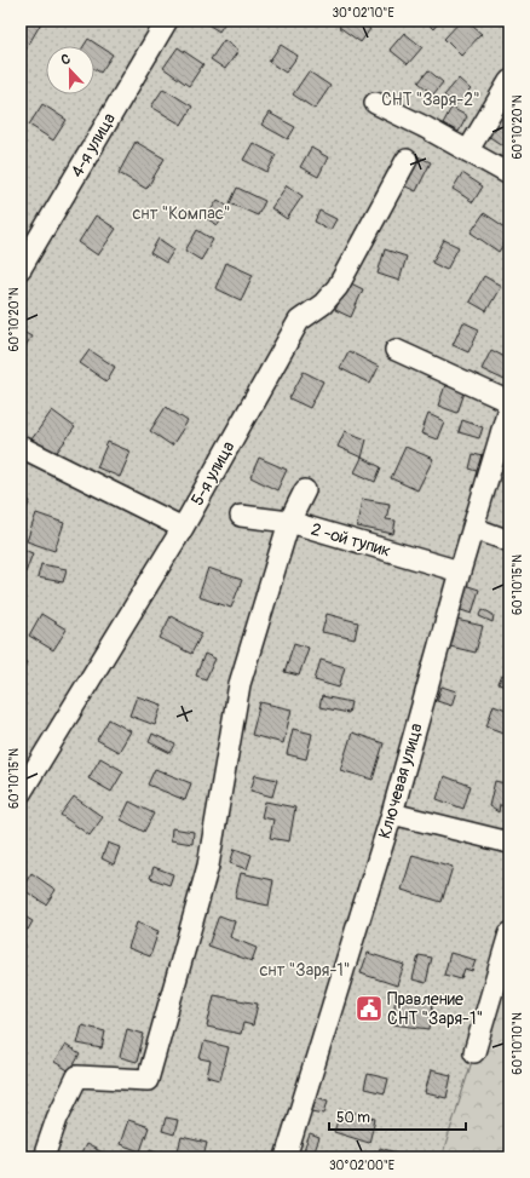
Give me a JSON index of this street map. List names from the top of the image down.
{
  "streets": {
    "street": [
      "4-я улица",
      "5-я улица",
      "2 -ой тупик",
      "Ключевая улица"
    ]
  },
  "crossings": [
    ["2 -ой тупик", "Ключевая улица"]
  ],
  "parks": ["СНТ \"Заря-2\"", "снт \"Компас\"", "снт \"Заря-1\""],
  "places": {
    "public building": ["Правление СНТ \"Заря-1\""]
  },
  "scale_bar": "50 m",
  "north": "top",
  "coordinates": [
    "30°02'10\"E",
    "60°10'20\"N",
    "60°10'15\"N",
    "60°10'10\"N",
    "30°02'00\"E"
  ]
}
